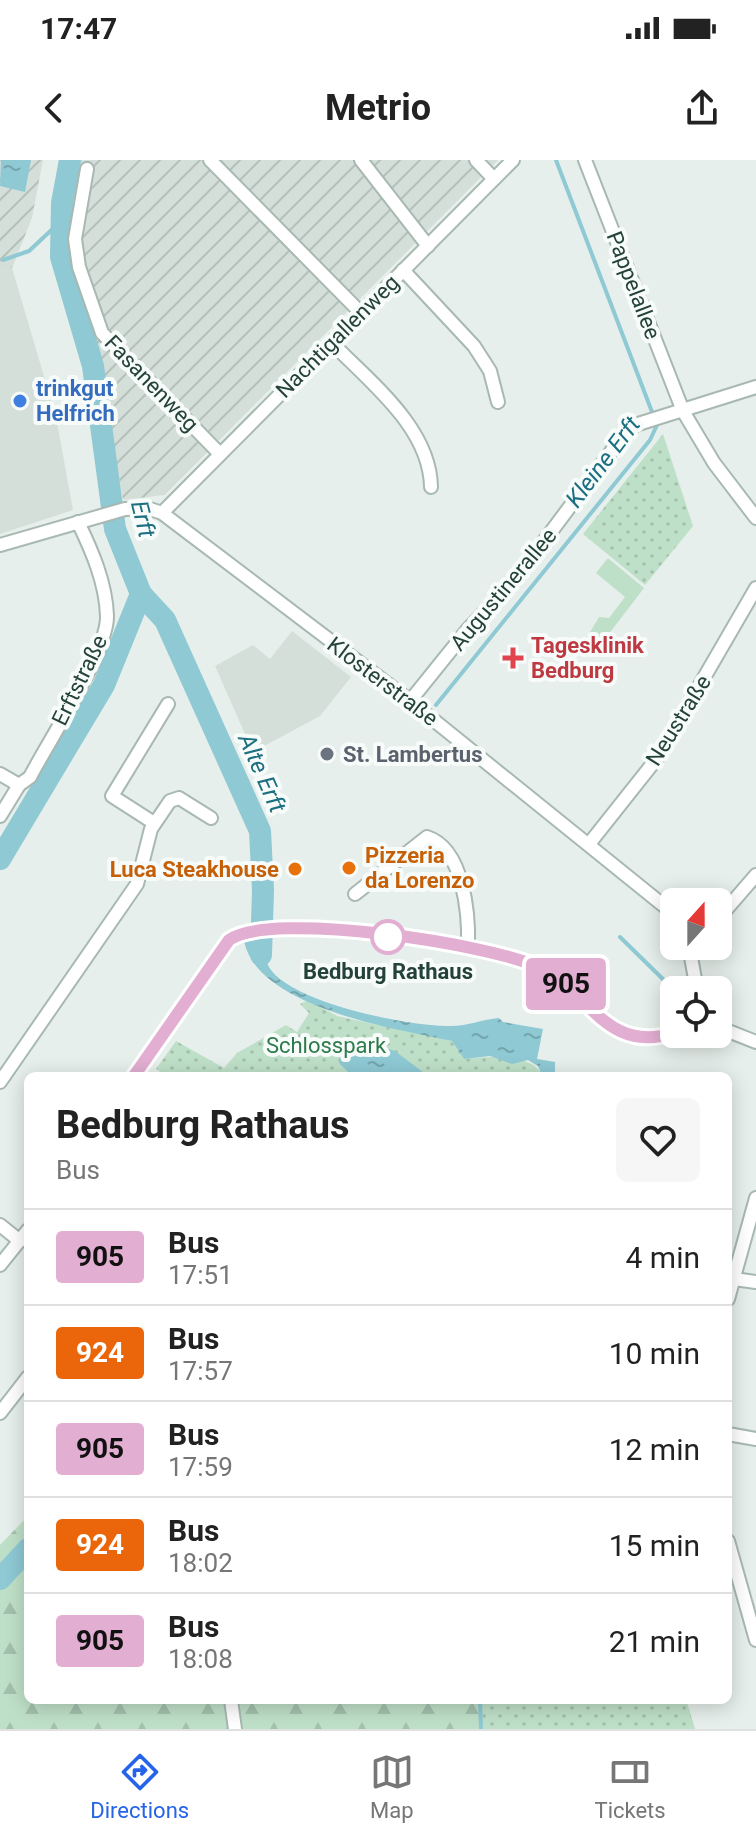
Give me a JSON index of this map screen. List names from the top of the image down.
{
  "streets": {
    "street": [
      "Pappelallee",
      "Nachtigallenweg",
      "Fasanenweg",
      "Augustinerallee",
      "Erftstraße",
      "Klosterstraße",
      "Neustraße"
    ]
  },
  "crossings": [
    ["Pappelallee", "Augustinerallee"],
    ["Nachtigallenweg", "Fasanenweg"],
    ["Nachtigallenweg", "Klosterstraße"],
    ["Augustinerallee", "Klosterstraße"],
    ["Klosterstraße", "Neustraße"]
  ],
  "water": ["Kleine Erft", "Erft", "Alte Erft"],
  "parks": ["Schlosspark"],
  "places": {
    "other": [
      "trinkgut Helfrich",
      "St. Lambertus",
      "Pizzeria da Lorenzo",
      "Luca Steakhouse",
      "Bedburg Rathaus"
    ],
    "health": ["Tagesklinik Bedburg"]
  },
  "lines": ["bus line 905"],
  "north": "top",
  "page": {
    "status": "17:47",
    "header": "Metrio",
    "on_map": "905",
    "heading": ["Bedburg Rathaus", "Bus"],
    "list": [
      {
        "mark": "905",
        "name": "Bus",
        "note": "17:51",
        "value": "4 min"
      },
      {
        "mark": "924",
        "name": "Bus",
        "note": "17:57",
        "value": "10 min"
      },
      {
        "mark": "905",
        "name": "Bus",
        "note": "17:59",
        "value": "12 min"
      },
      {
        "mark": "924",
        "name": "Bus",
        "note": "18:02",
        "value": "15 min"
      },
      {
        "mark": "905",
        "name": "Bus",
        "note": "18:08",
        "value": "21 min"
      }
    ],
    "tabs": ["Directions", "Map", "Tickets"]
  }
}
